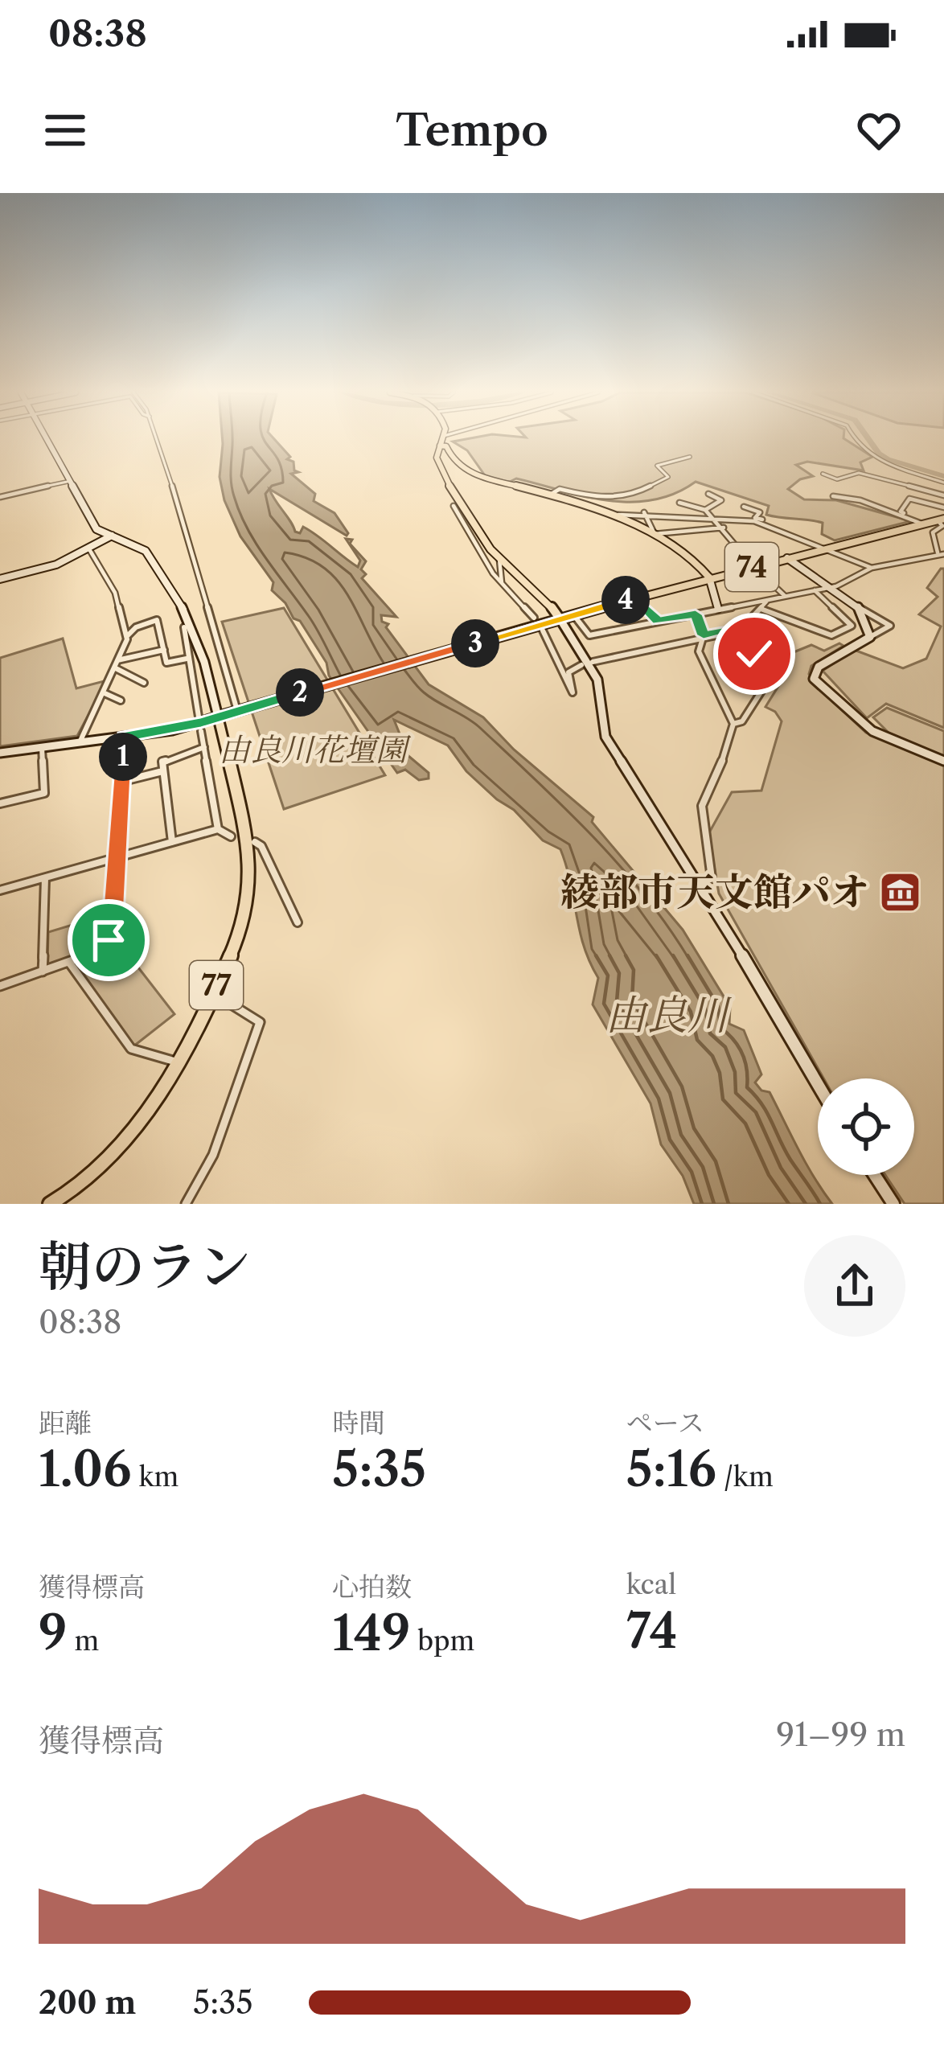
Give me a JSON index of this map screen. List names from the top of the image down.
{
  "streets": {
    "main road": ["74", "77"]
  },
  "water": ["由良川"],
  "parks": ["由良川花壇園"],
  "places": {
    "museum": ["綾部市天文館パオ"]
  },
  "page": {
    "status": "08:38",
    "header": "Tempo",
    "pins": [
      "4",
      "3",
      "2",
      "1"
    ],
    "heading": ["朝のラン", "08:38"],
    "stats": [
      ["距離", "1.06 km"],
      ["時間", "5:35"],
      ["ペース", "5:16 /km"],
      ["獲得標高", "9 m"],
      ["心拍数", "149 bpm"],
      ["kcal", "74"]
    ],
    "chart": ["獲得標高", "91–99 m"],
    "list": [
      {
        "name": "200 m",
        "note": "5:35"
      }
    ]
  }
}
